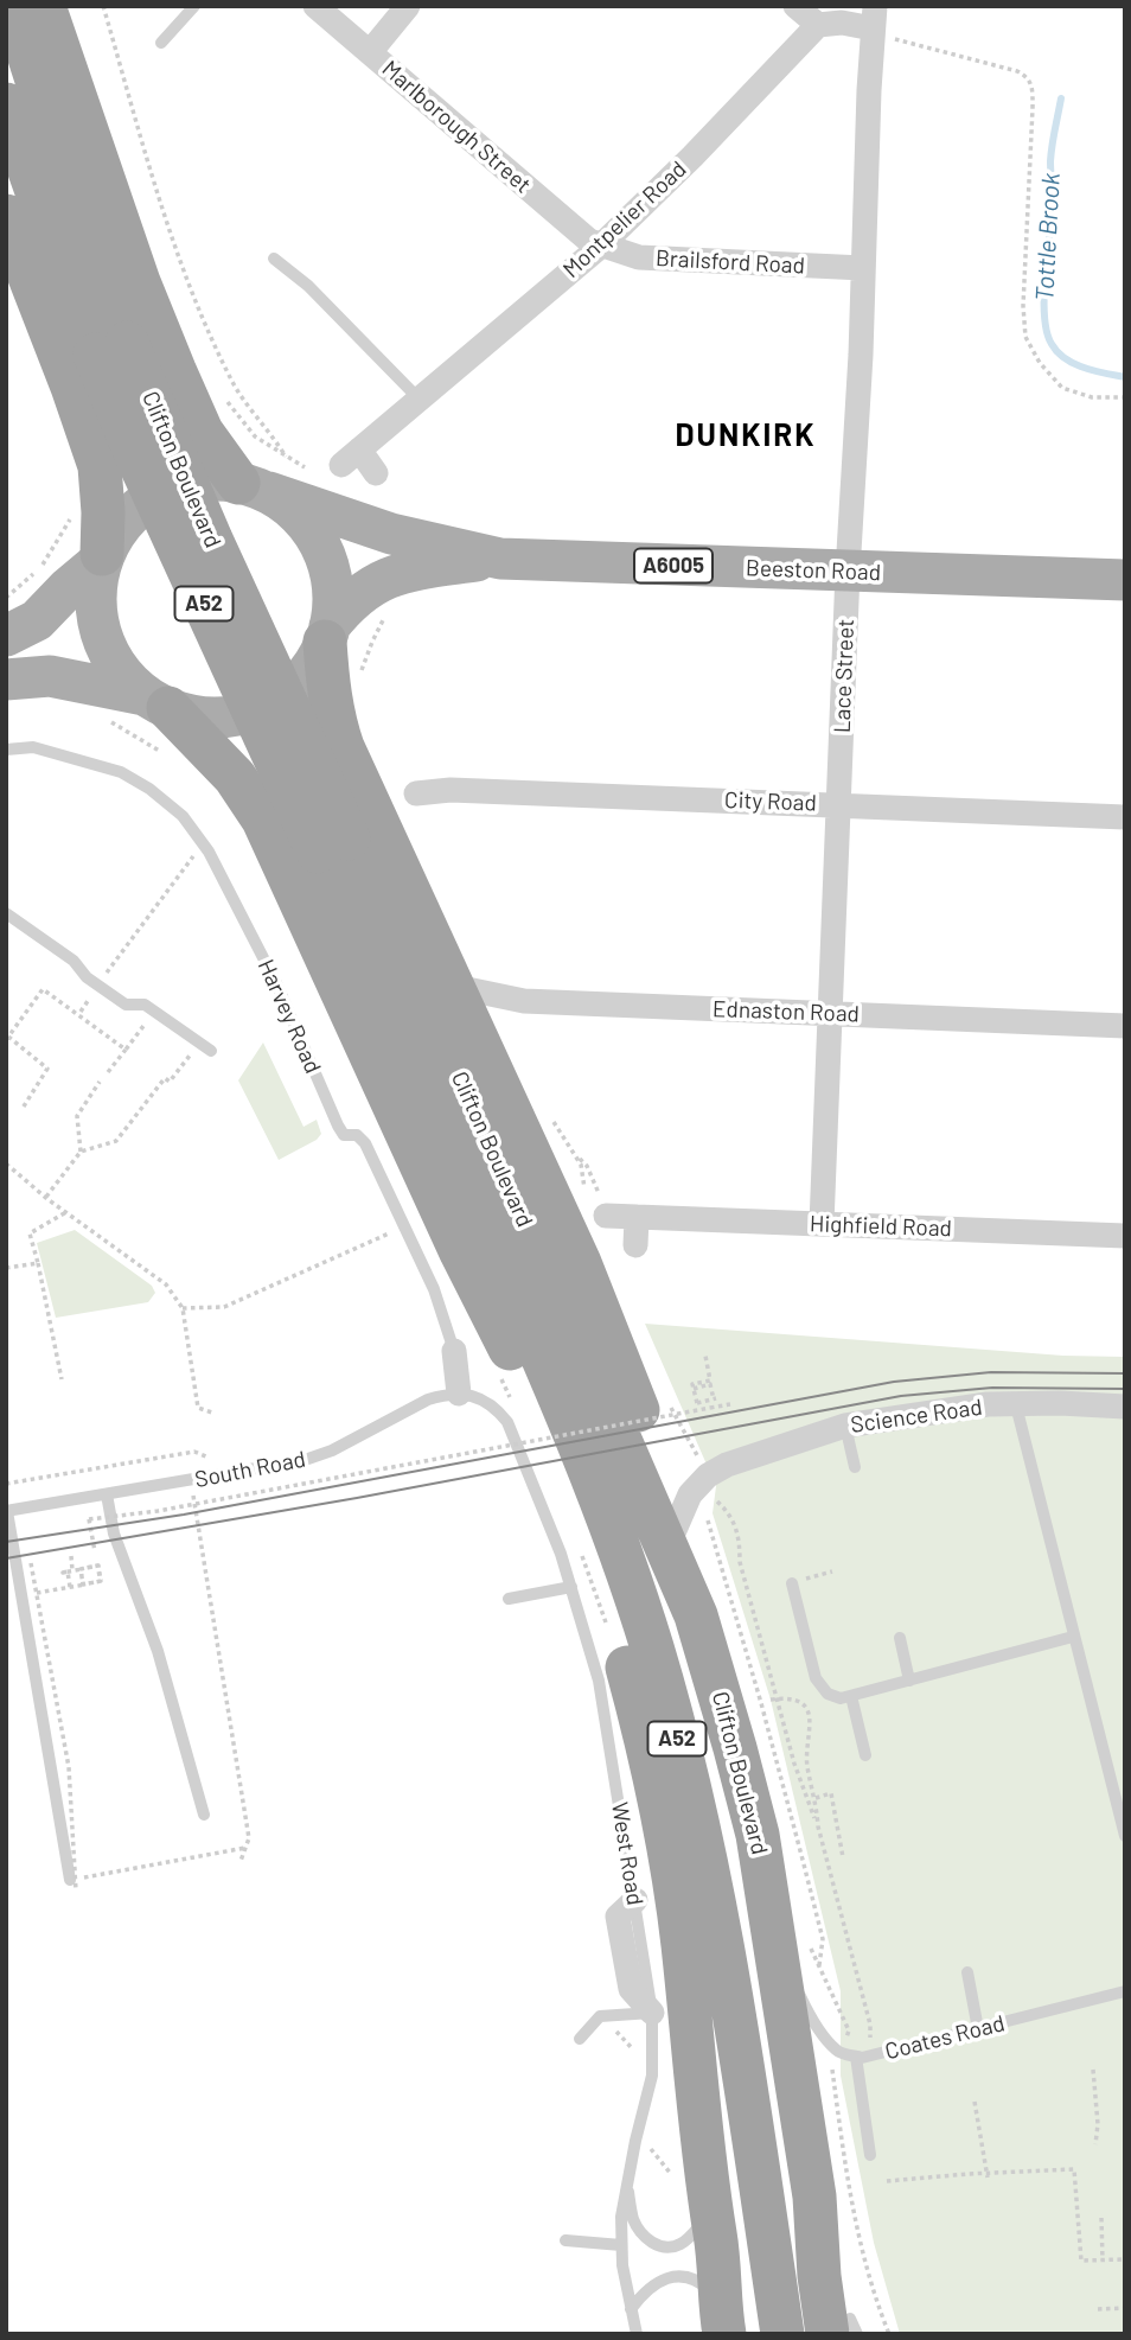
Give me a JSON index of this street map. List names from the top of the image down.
{
  "streets": {
    "highway": ["Clifton Boulevard", "A52"],
    "main road": ["A6005", "Beeston Road"],
    "street": [
      "Marlborough Street",
      "Montpelier Road",
      "Brailsford Road",
      "Lace Street",
      "City Road",
      "Ednaston Road",
      "Harvey Road",
      "Highfield Road",
      "Science Road"
    ],
    "lane": ["South Road", "West Road", "Coates Road"]
  },
  "crossings": [
    ["Marlborough Street", "Montpelier Road"],
    ["Marlborough Street", "Brailsford Road"],
    ["Montpelier Road", "Brailsford Road"],
    ["Brailsford Road", "Lace Street"],
    ["Clifton Boulevard", "A52"],
    ["Clifton Boulevard", "Coates Road"],
    ["A6005", "Beeston Road"],
    ["Beeston Road", "Lace Street"],
    ["Lace Street", "City Road"],
    ["Lace Street", "Ednaston Road"],
    ["Lace Street", "Highfield Road"],
    ["Harvey Road", "South Road"],
    ["Harvey Road", "West Road"],
    ["South Road", "West Road"]
  ],
  "districts": ["DUNKIRK"],
  "water": ["Tottle Brook"]
}
